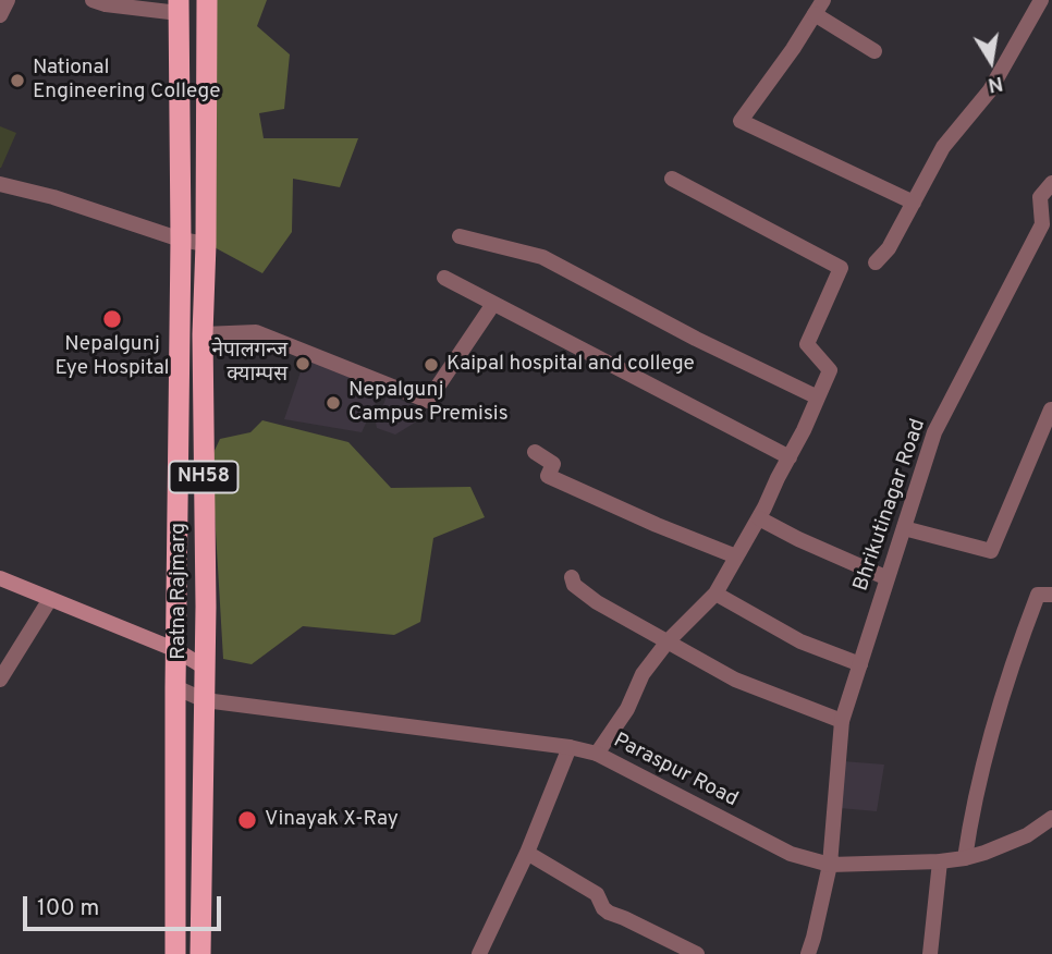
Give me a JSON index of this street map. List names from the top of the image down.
{
  "streets": {
    "highway": ["NH58", "Ratna Rajmarg"],
    "street": ["Bhrikutinagar Road", "Paraspur Road"]
  },
  "crossings": [
    ["Bhrikutinagar Road", "Paraspur Road"],
    ["Ratna Rajmarg", "Paraspur Road"]
  ],
  "places": [
    "National Engineering College",
    "Nepalgunj Eye Hospital",
    "नेपालगन्ज क्याम्पस",
    "Kaipal hospital and college",
    "Nepalgunj Campus Premisis",
    "Vinayak X-Ray"
  ],
  "scale_bar": "100 m",
  "north": "bottom"
}
